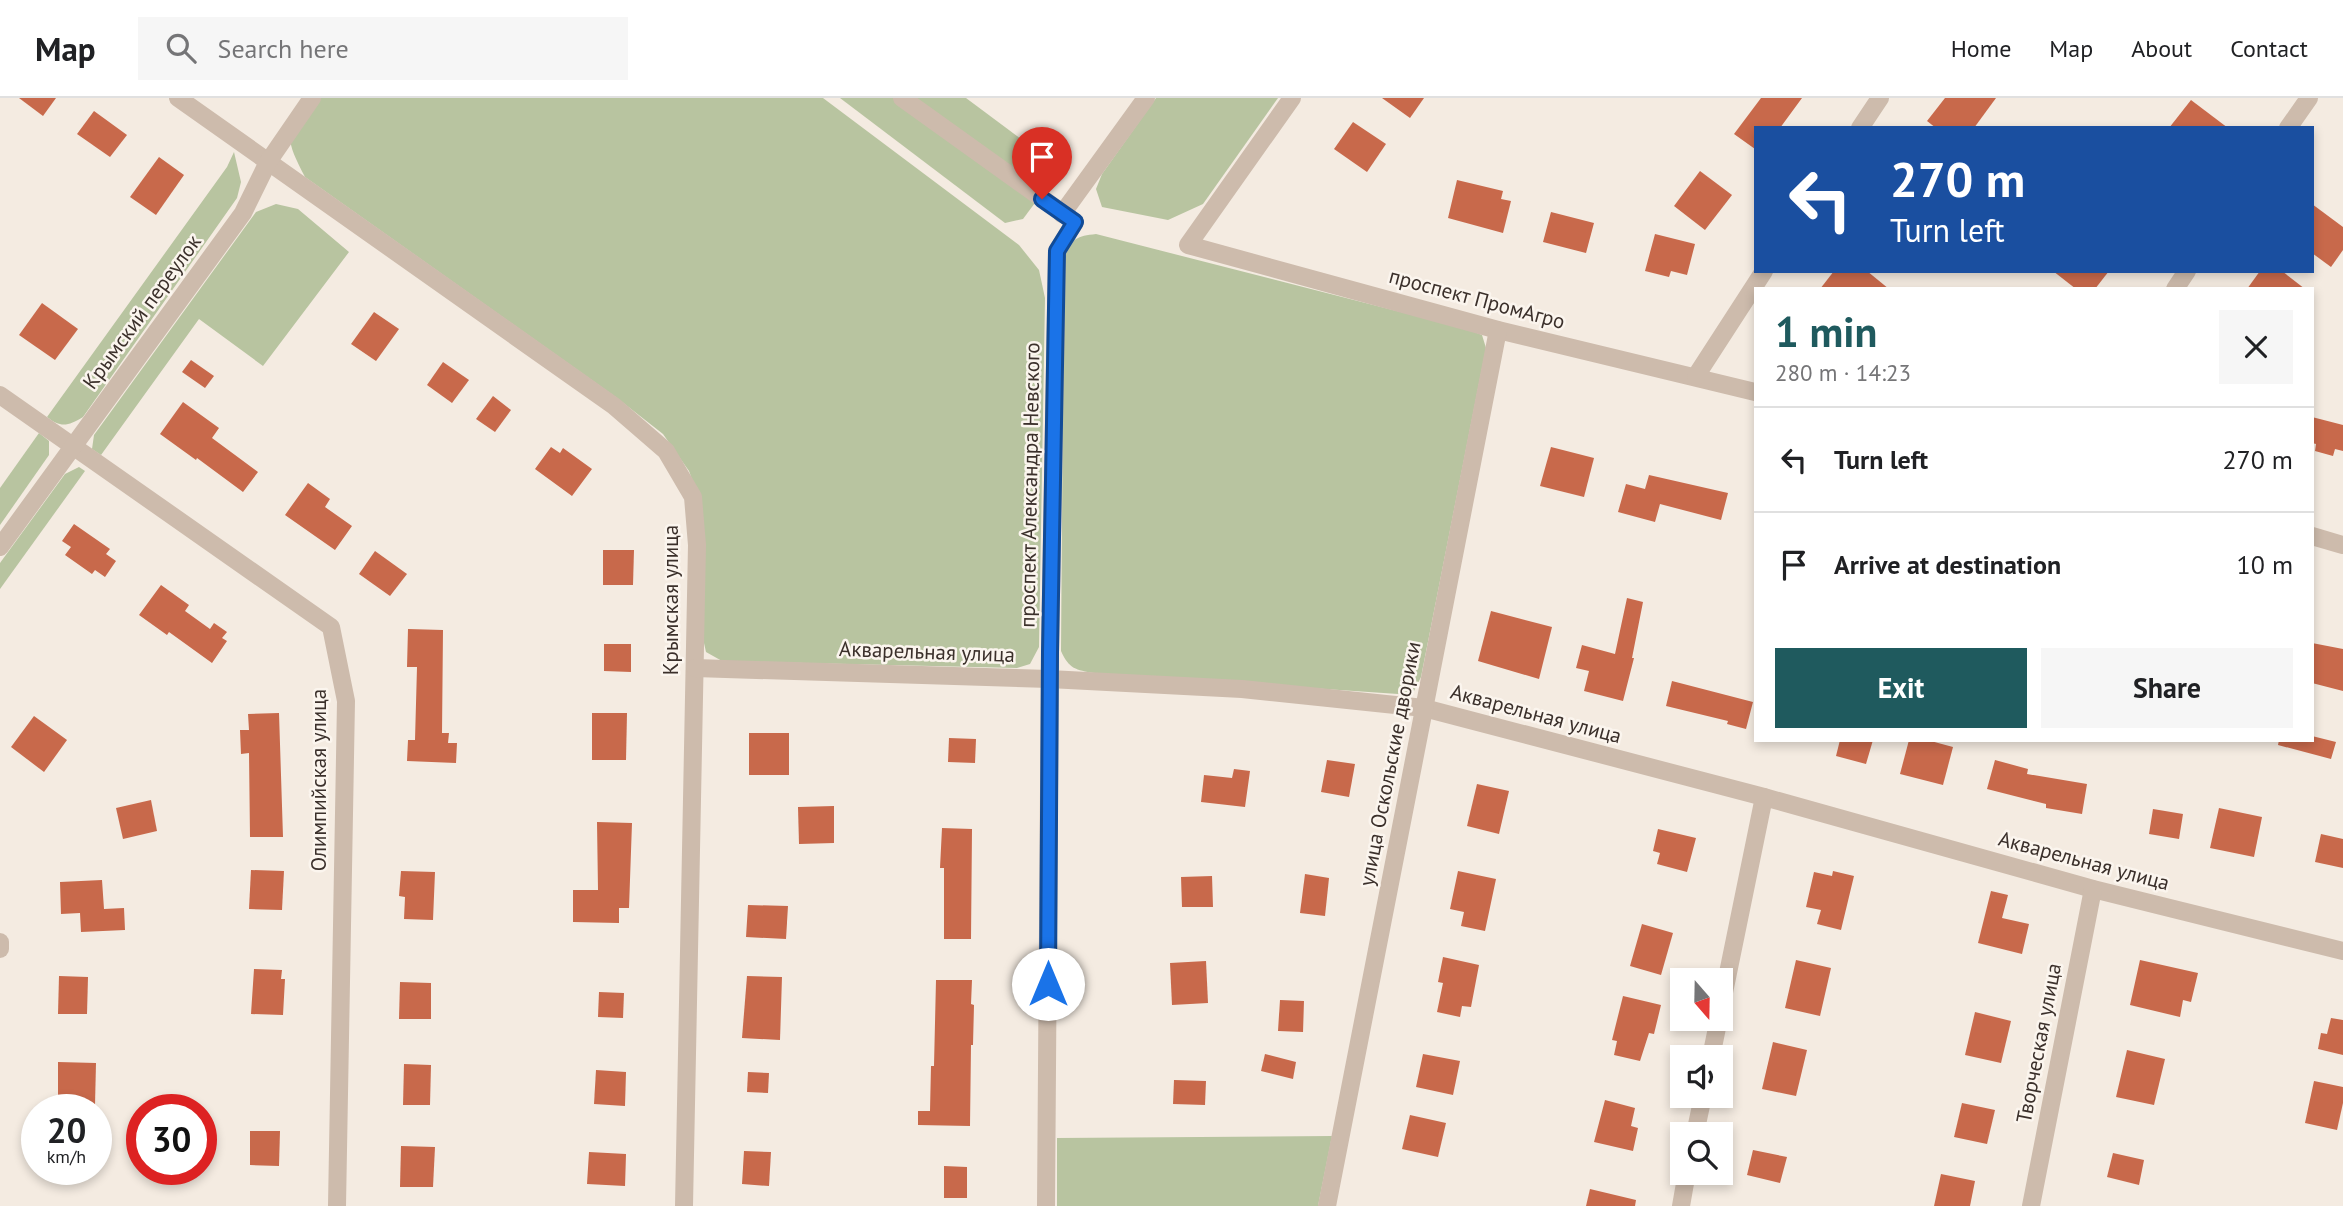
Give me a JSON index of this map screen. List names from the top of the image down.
{
  "streets": {
    "street": [
      "проспект ПромАгро",
      "Крымский переулок",
      "проспект Александра Невского",
      "Крымская улица",
      "Акварельная улица",
      "улица Оскольские дворики",
      "Олимпийская улица",
      "Творческая улица"
    ]
  },
  "crossings": [
    ["проспект ПромАгро", "улица Оскольские дворики"],
    ["Крымский переулок", "Крымская улица"],
    ["Крымский переулок", "Олимпийская улица"],
    ["проспект Александра Невского", "Акварельная улица"],
    ["Крымская улица", "Акварельная улица"],
    ["Акварельная улица", "улица Оскольские дворики"],
    ["Акварельная улица", "Творческая улица"]
  ],
  "north": "bottom",
  "page": {
    "header": "Map",
    "search": "Search here",
    "nav": [
      "Home",
      "Map",
      "About",
      "Contact"
    ],
    "turn": ["270 m", "Turn left"],
    "heading": ["1 min", "280 m · 14:23"],
    "list": [
      {
        "name": "Turn left",
        "value": "270 m"
      },
      {
        "name": "Arrive at destination",
        "value": "10 m"
      }
    ],
    "buttons": ["Exit", "Share"],
    "speed": "20 km/h",
    "limit": "30"
  }
}
